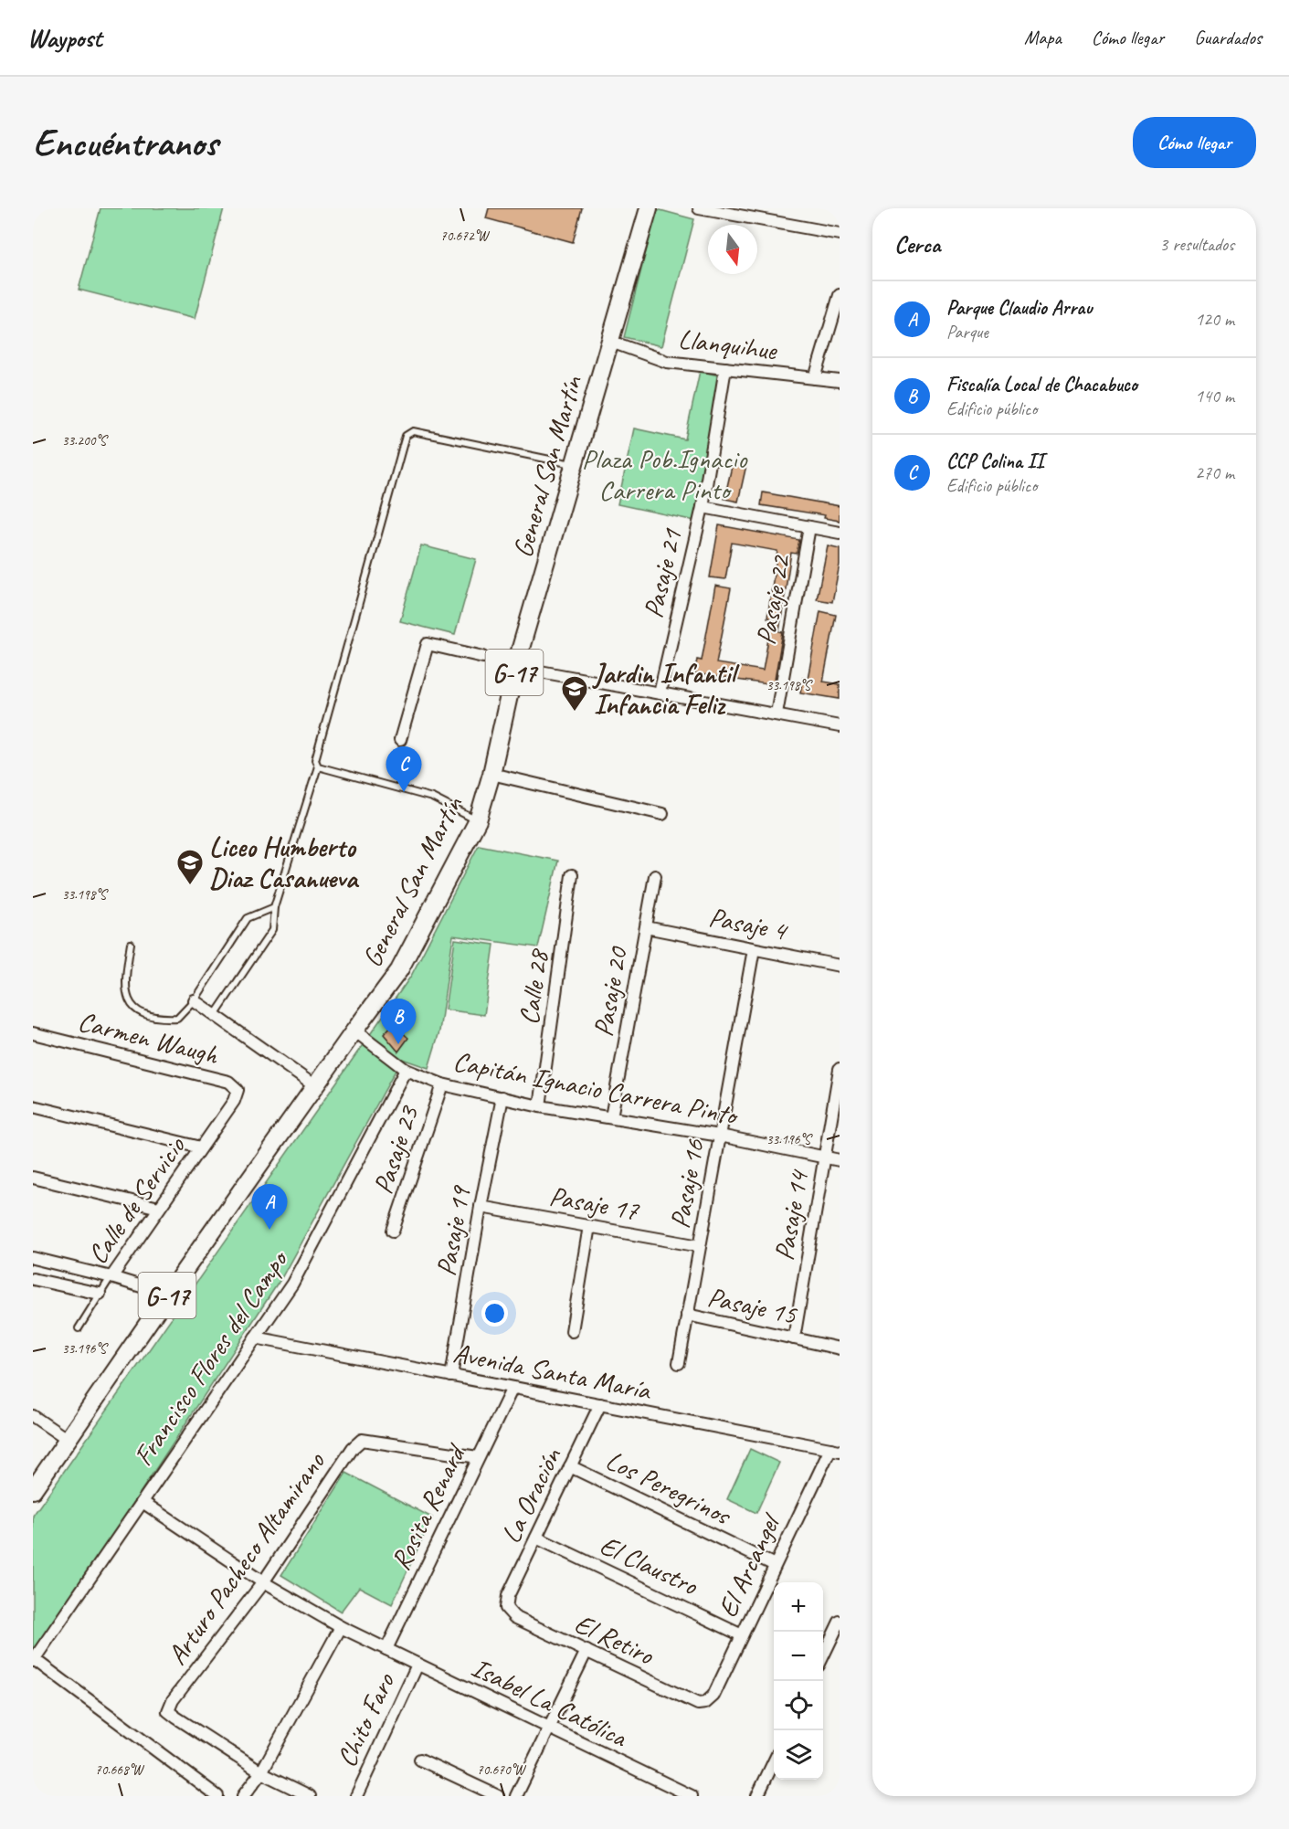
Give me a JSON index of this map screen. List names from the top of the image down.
{
  "streets": {
    "main road": ["General San Martín", "G-17"],
    "street": [
      "Llanquihue",
      "Pasaje 21",
      "Pasaje 22",
      "Pasaje 4",
      "Calle 28",
      "Pasaje 20",
      "Carmen Waugh",
      "Capitán Ignacio Carrera Pinto",
      "Pasaje 23",
      "Pasaje 16",
      "Calle de Servicio",
      "Pasaje 17",
      "Pasaje 14",
      "Pasaje 19",
      "Pasaje 15",
      "Francisco Flores del Campo",
      "Avenida Santa María",
      "Los Peregrinos",
      "La Oración",
      "Rosita Renard",
      "Arturo Pacheco Altamirano",
      "El Claustro",
      "El Arcangel",
      "El Retiro",
      "Isabel La Católica",
      "Chito Faro"
    ]
  },
  "crossings": [
    ["Llanquihue", "General San Martín"],
    ["Llanquihue", "Pasaje 21"],
    ["General San Martín", "Capitán Ignacio Carrera Pinto"],
    ["Pasaje 4", "Pasaje 20"],
    ["Pasaje 4", "Pasaje 16"],
    ["Calle 28", "Capitán Ignacio Carrera Pinto"],
    ["Pasaje 20", "Capitán Ignacio Carrera Pinto"],
    ["Carmen Waugh", "Calle de Servicio"],
    ["Capitán Ignacio Carrera Pinto", "Pasaje 23"],
    ["Capitán Ignacio Carrera Pinto", "Pasaje 16"],
    ["Capitán Ignacio Carrera Pinto", "Pasaje 14"],
    ["Capitán Ignacio Carrera Pinto", "Pasaje 19"],
    ["Capitán Ignacio Carrera Pinto", "Francisco Flores del Campo"],
    ["Pasaje 16", "Pasaje 17"],
    ["Pasaje 16", "Pasaje 15"],
    ["Pasaje 17", "Pasaje 19"],
    ["Pasaje 14", "Pasaje 15"],
    ["Pasaje 19", "Avenida Santa María"],
    ["Francisco Flores del Campo", "Avenida Santa María"],
    ["Francisco Flores del Campo", "Isabel La Católica"],
    ["Avenida Santa María", "La Oración"],
    ["Avenida Santa María", "Rosita Renard"],
    ["Avenida Santa María", "El Arcangel"],
    ["Los Peregrinos", "La Oración"],
    ["Los Peregrinos", "El Arcangel"],
    ["La Oración", "El Claustro"],
    ["La Oración", "El Retiro"],
    ["Rosita Renard", "Arturo Pacheco Altamirano"],
    ["Rosita Renard", "Isabel La Católica"],
    ["Arturo Pacheco Altamirano", "Isabel La Católica"],
    ["El Claustro", "El Arcangel"],
    ["El Arcangel", "El Retiro"],
    ["Isabel La Católica", "Chito Faro"]
  ],
  "parks": ["Plaza Pob.Ignacio Carrera Pinto"],
  "places": {
    "school or university": ["Jardin Infantil Infancia Feliz", "Liceo Humberto Diaz Casanueva"]
  },
  "north": "bottom",
  "page": {
    "header": "Waypost",
    "nav": ["Mapa", "Cómo llegar", "Guardados"],
    "buttons": "Cómo llegar",
    "title": "Encuéntranos",
    "heading": ["Cerca", "3 resultados"],
    "list": [
      {
        "mark": "A",
        "name": "Parque Claudio Arrau",
        "note": "Parque",
        "value": "120 m"
      },
      {
        "mark": "B",
        "name": "Fiscalía Local de Chacabuco",
        "note": "Edificio público",
        "value": "140 m"
      },
      {
        "mark": "C",
        "name": "CCP Colina II",
        "note": "Edificio público",
        "value": "270 m"
      }
    ],
    "pins": ["C", "B", "A"],
    "map_buttons": ["+", "−"]
  },
  "coordinates": [
    "70.672°W",
    "33.200°S",
    "33.198°S",
    "33.196°S",
    "70.668°W",
    "70.670°W"
  ]
}
